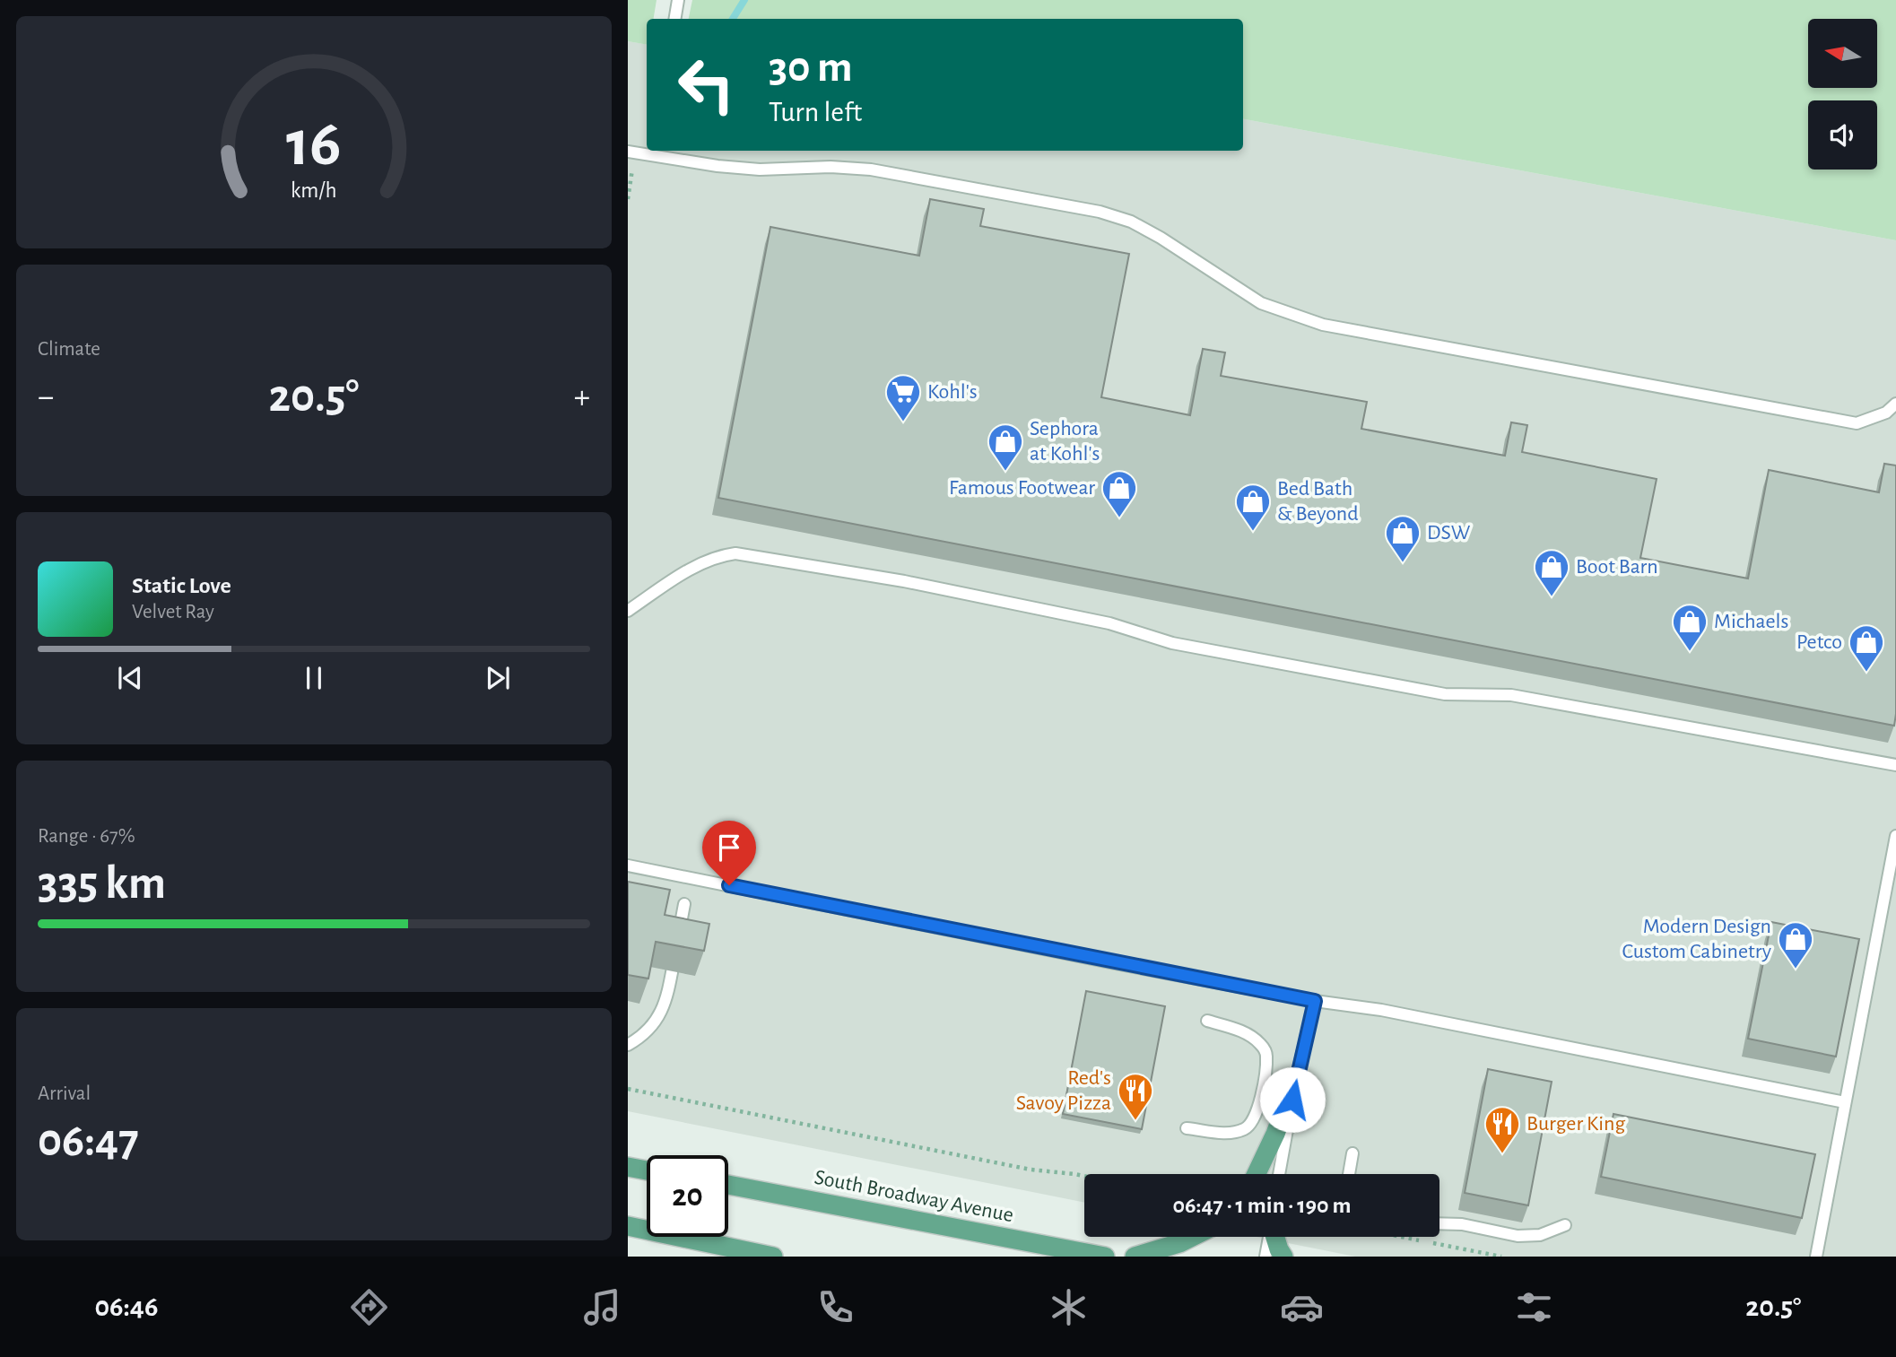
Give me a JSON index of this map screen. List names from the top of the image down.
{
  "streets": {
    "main road": ["South Broadway Avenue"]
  },
  "places": {
    "supermarket": ["Kohl's"],
    "shop": [
      "Sephora at Kohl's",
      "Famous Footwear",
      "Bed Bath & Beyond",
      "DSW",
      "Boot Barn",
      "Michaels",
      "Petco",
      "Modern Design Custom Cabinetry"
    ],
    "restaurant": ["Red's Savoy Pizza", "Burger King"]
  },
  "north": "left",
  "page": {
    "turn": ["30 m", "Turn left"],
    "tile": [
      "Climate",
      ["Range · 67%", "335 km"],
      ["Arrival", "06:47"]
    ],
    "heat": ["−", "20.5°", "+"],
    "song": ["Static Love", "Velvet Ray"],
    "limit": "20",
    "trip": "06:47 · 1 min · 190 m",
    "tabs": ["06:46", "20.5°"],
    "gauge": ["16", "km/h"]
  }
}
